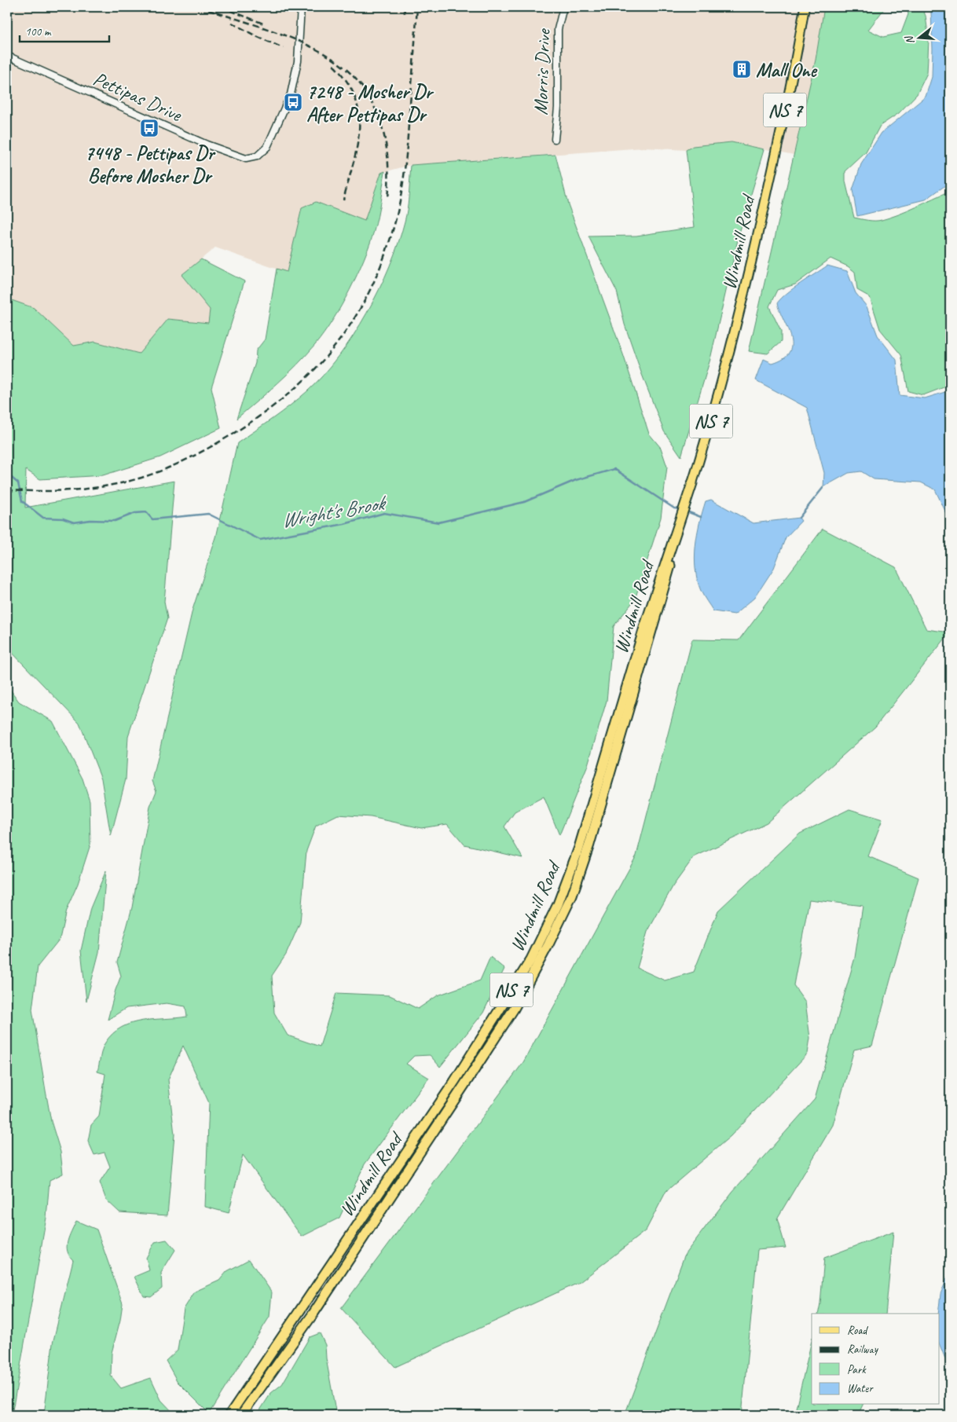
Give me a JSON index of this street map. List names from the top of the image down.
{
  "streets": {
    "highway": ["NS 7", "Windmill Road"],
    "street": ["Morris Drive", "Pettipas Drive"]
  },
  "water": ["Wright's Brook"],
  "places": {
    "building": ["Mall One"],
    "bus stop": ["7248 - Mosher Dr After Pettipas Dr", "7448 - Pettipas Dr Before Mosher Dr"]
  },
  "legend": [
    "Road",
    "Railway",
    "Park",
    "Water"
  ],
  "scale_bar": "100 m",
  "north": "left"
}
